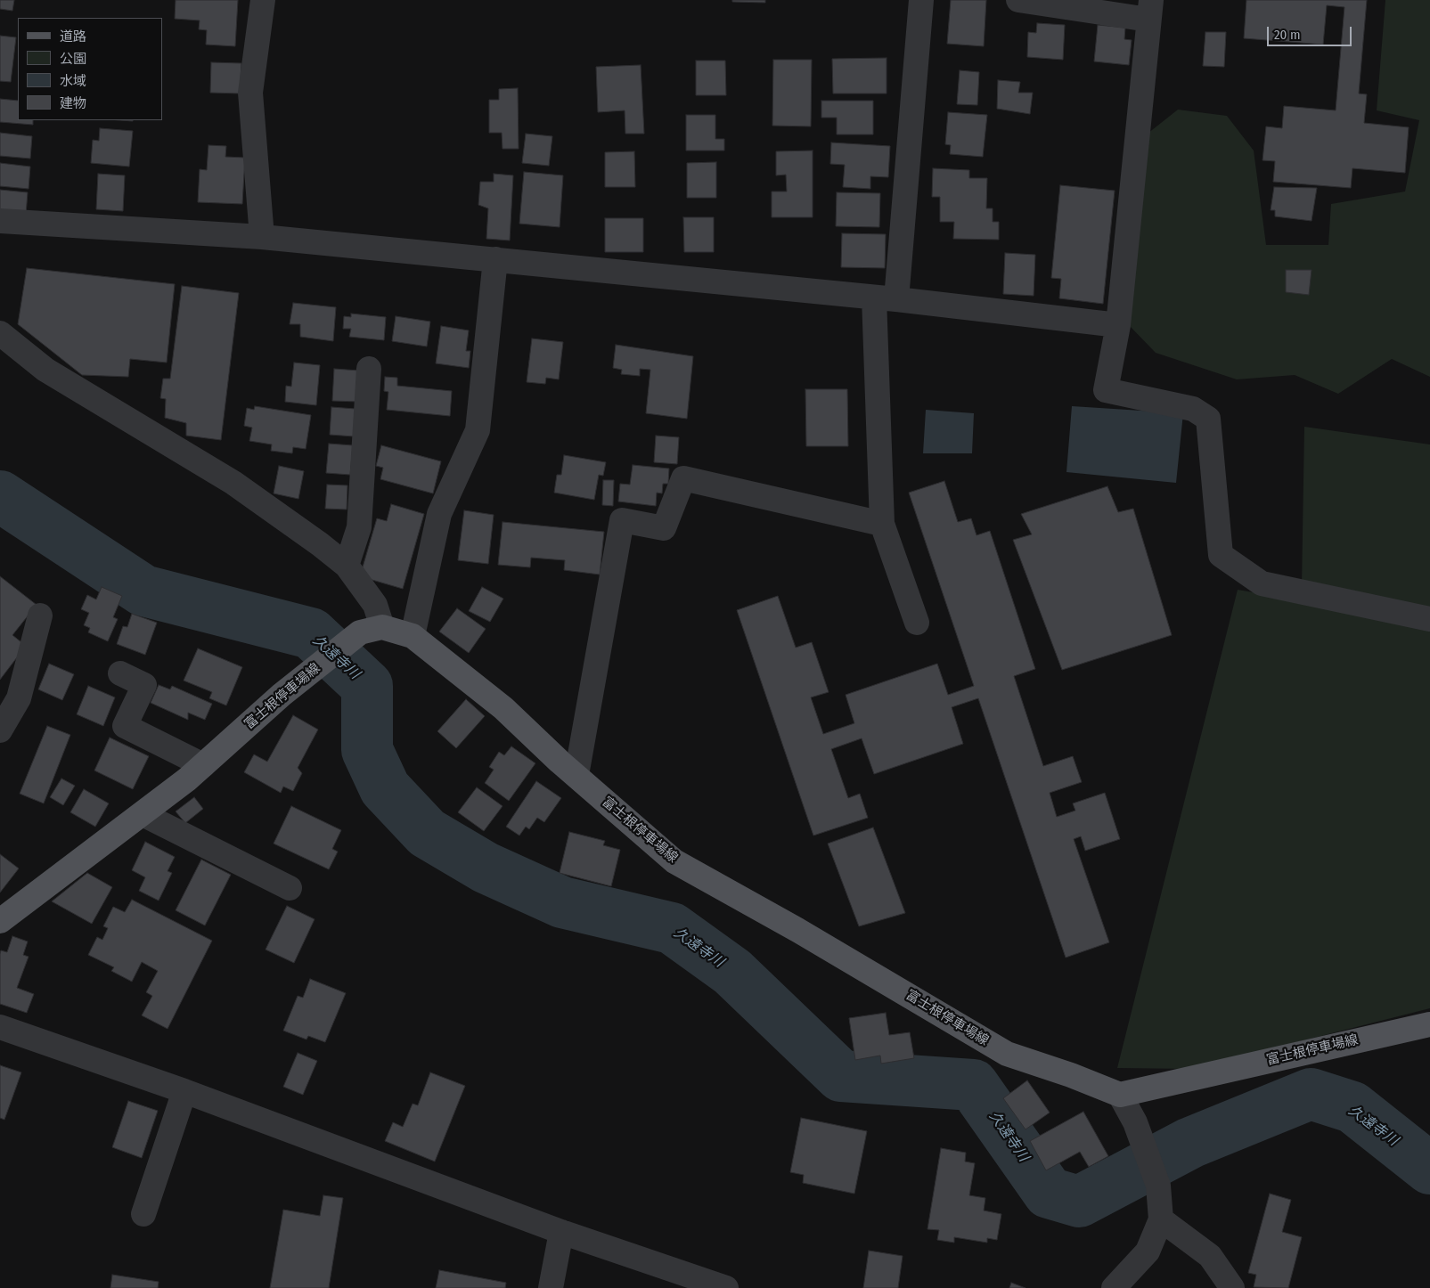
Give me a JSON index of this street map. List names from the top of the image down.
{
  "streets": {
    "main road": ["富士根停車場線"]
  },
  "water": ["久遠寺川"],
  "legend": [
    "道路",
    "公園",
    "水域",
    "建物"
  ],
  "scale_bar": "20 m"
}
